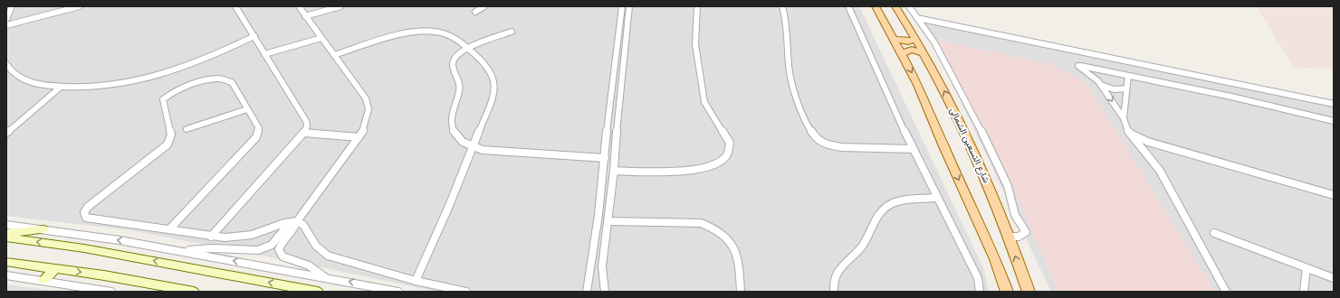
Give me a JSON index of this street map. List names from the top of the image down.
{
  "streets": {
    "main road": ["شارع التسعين الشمالى"]
  }
}
